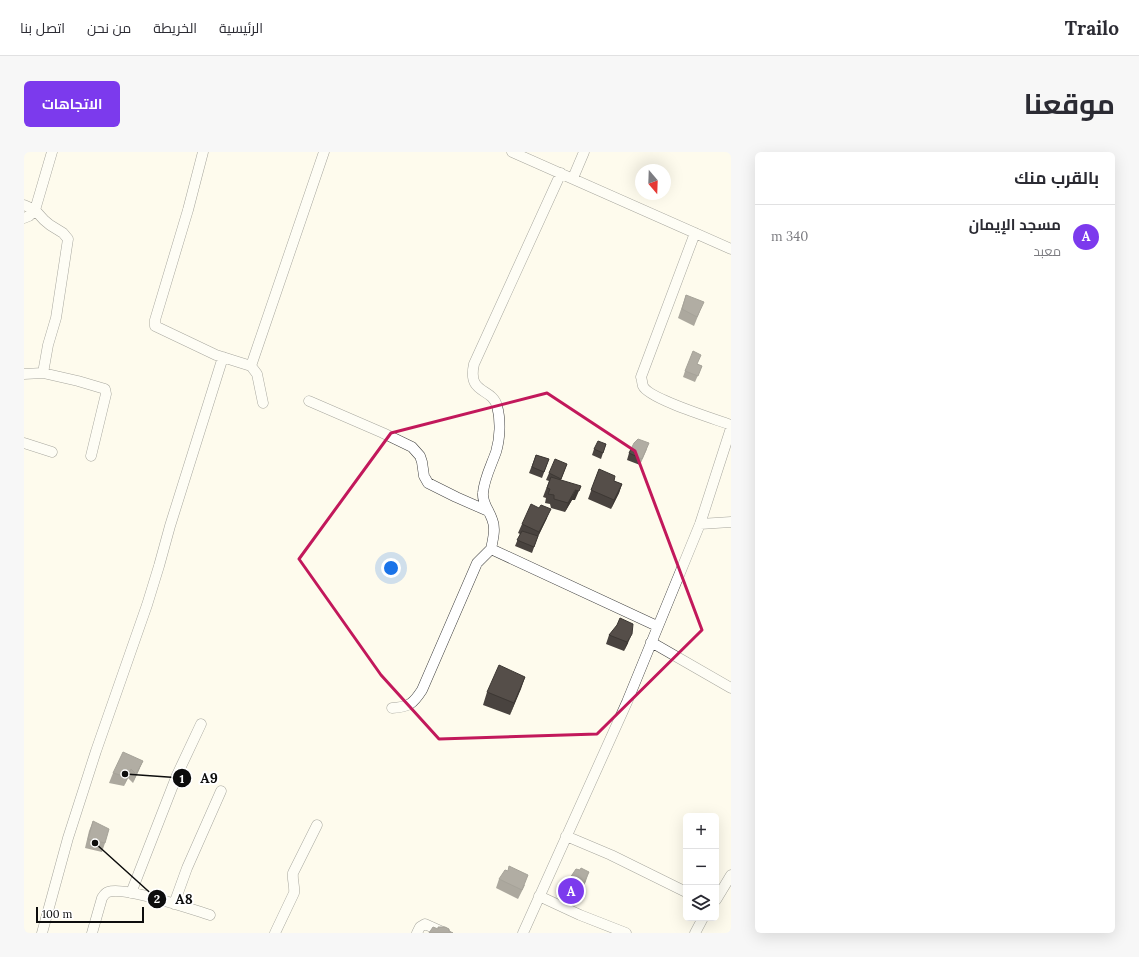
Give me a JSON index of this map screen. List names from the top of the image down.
{
  "places": ["A9", "A8"],
  "scale_bar": "100 m",
  "north": "bottom",
  "page": {
    "header": "Trailo",
    "nav": [
      "الرئيسية",
      "الخريطة",
      "من نحن",
      "اتصل بنا"
    ],
    "title": "موقعنا",
    "buttons": "الاتجاهات",
    "heading": "بالقرب منك",
    "list": [
      {
        "mark": "A",
        "name": "مسجد الإيمان",
        "note": "معبد",
        "value": "340 m"
      }
    ],
    "map_buttons": ["+", "−"],
    "pins": "A",
    "scale": "100 m"
  }
}
